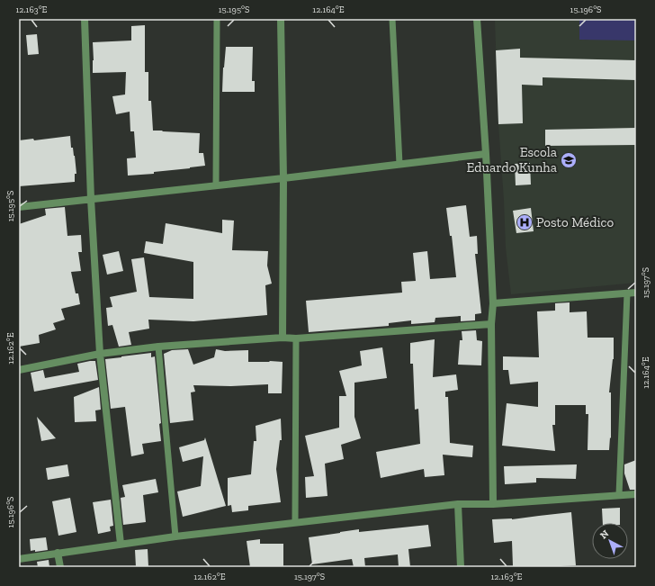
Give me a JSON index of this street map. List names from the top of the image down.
{
  "places": {
    "school or university": ["Escola Eduardo Kunha"],
    "hospital": ["Posto Médico"]
  },
  "north": "top left",
  "coordinates": [
    "12.163°E",
    "15.195°S",
    "12.164°E",
    "15.196°S",
    "15.197°S",
    "12.162°E"
  ]
}
